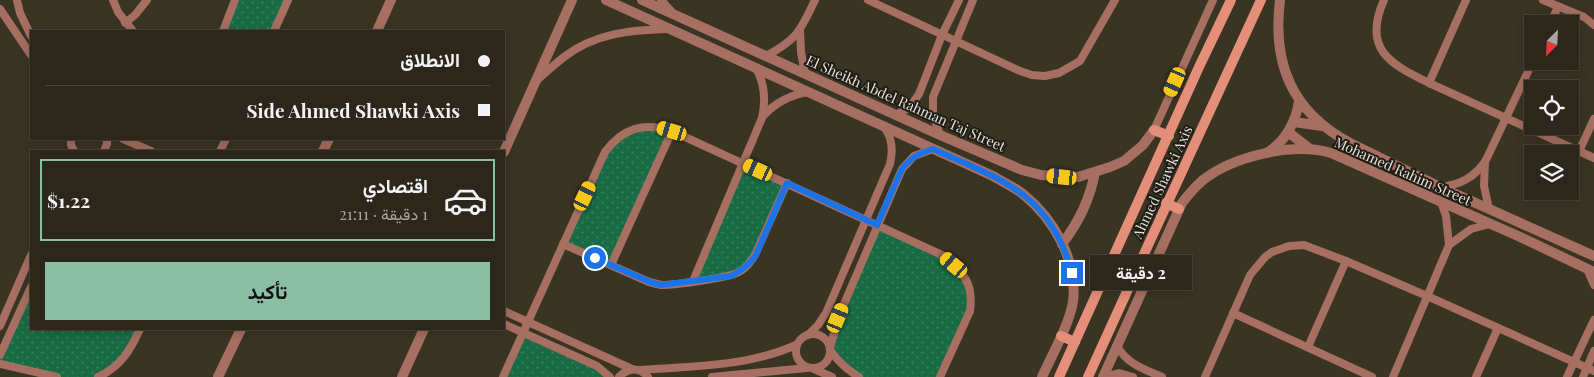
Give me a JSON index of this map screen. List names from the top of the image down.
{
  "streets": {
    "main road": ["Ahmed Shawki Axis"],
    "street": ["El Sheikh Abdel Rahman Taj Street", "Mohamed Rahim Street"]
  },
  "north": "bottom left",
  "page": {
    "banner": ["الانطلاق", "Side Ahmed Shawki Axis"],
    "list": [
      {
        "name": "اقتصادي",
        "note": "1 دقيقة · 21:11",
        "value": "$1.22"
      }
    ],
    "buttons": "تأكيد",
    "bubble": "2 دقيقة"
  }
}
